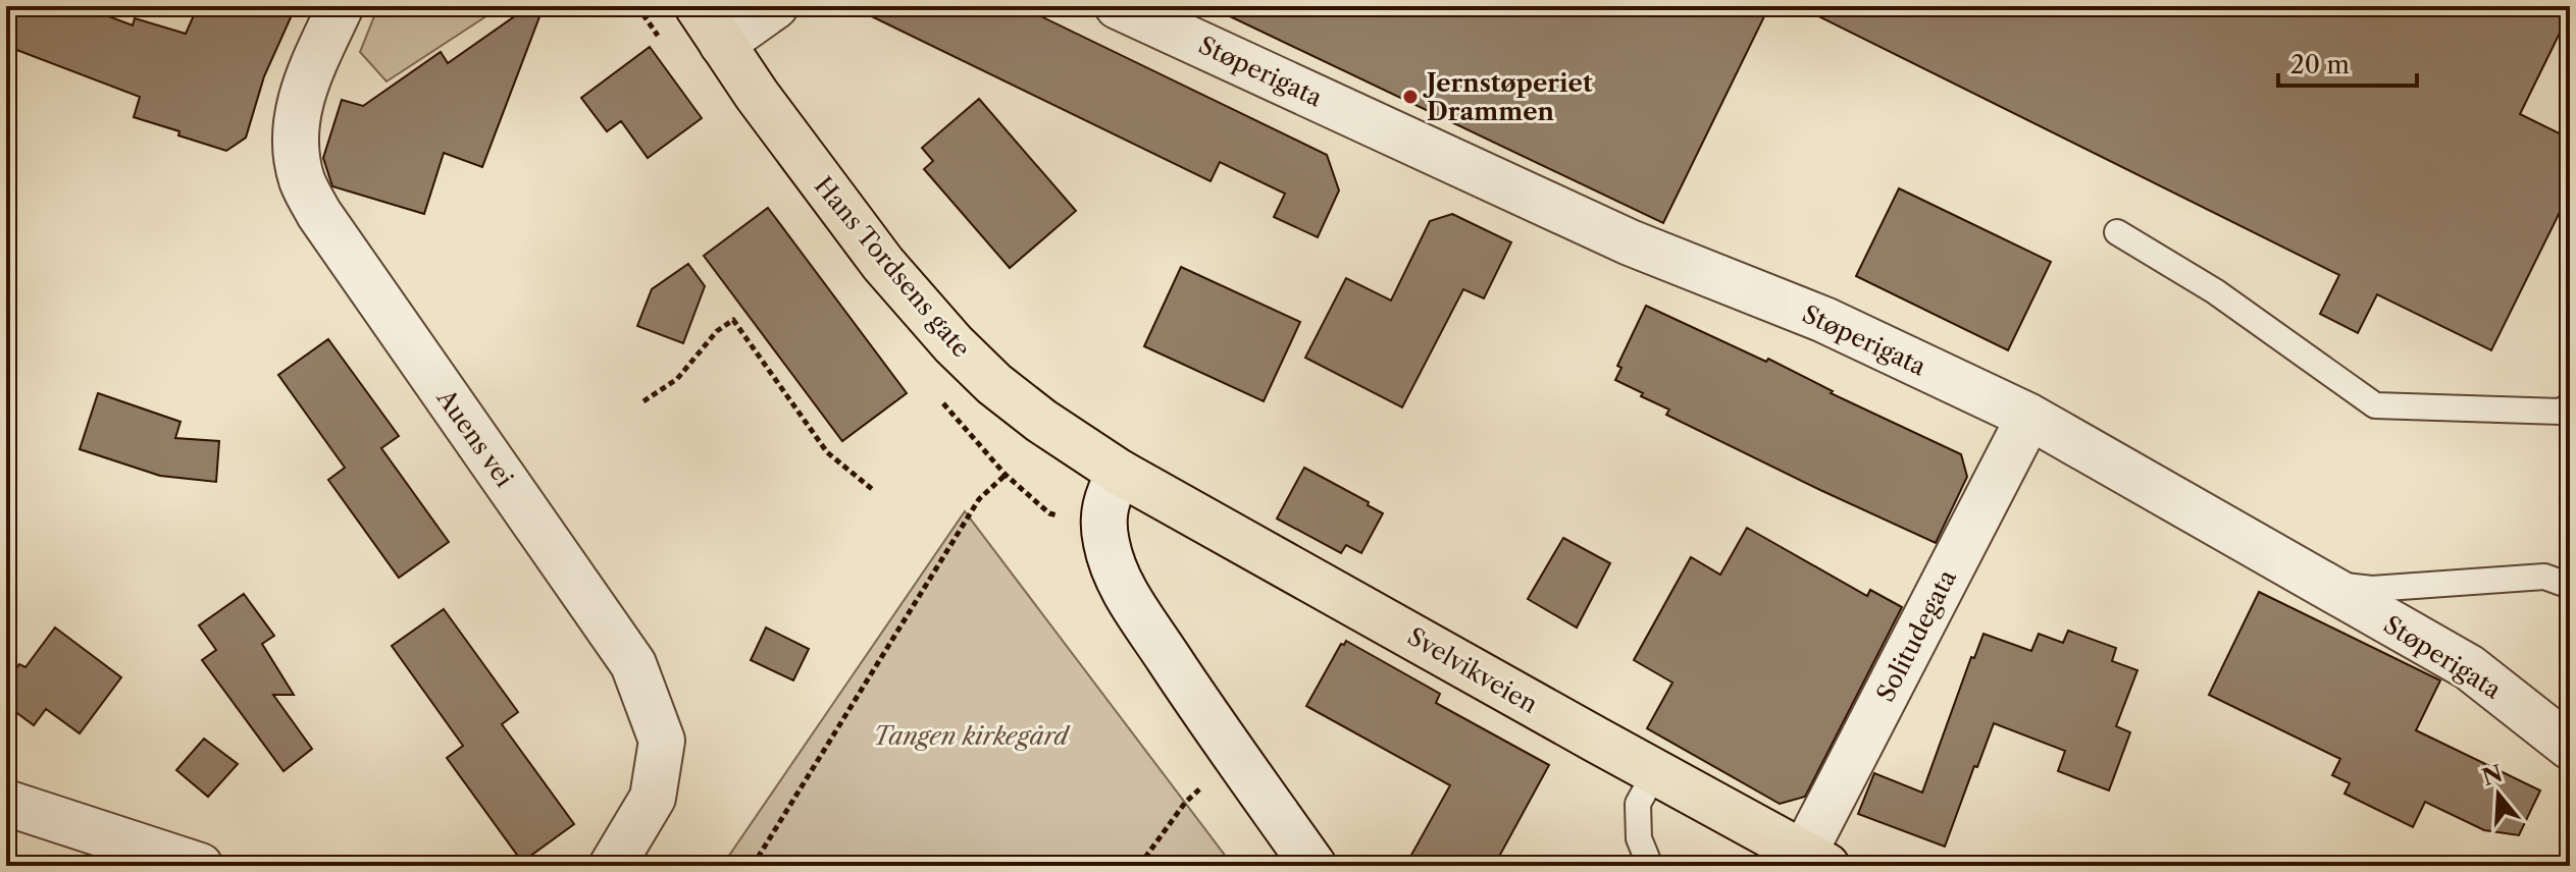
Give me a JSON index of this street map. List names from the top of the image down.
{
  "streets": {
    "main road": ["Hans Tordsens gate", "Svelvikveien"],
    "street": ["Støperigata", "Auens vei", "Solitudegata"]
  },
  "crossings": [
    ["Støperigata", "Solitudegata"],
    ["Hans Tordsens gate", "Svelvikveien"],
    ["Solitudegata", "Svelvikveien"]
  ],
  "parks": ["Tangen kirkegård"],
  "places": ["Jernstøperiet Drammen"],
  "scale_bar": "20 m",
  "north": "top"
}
